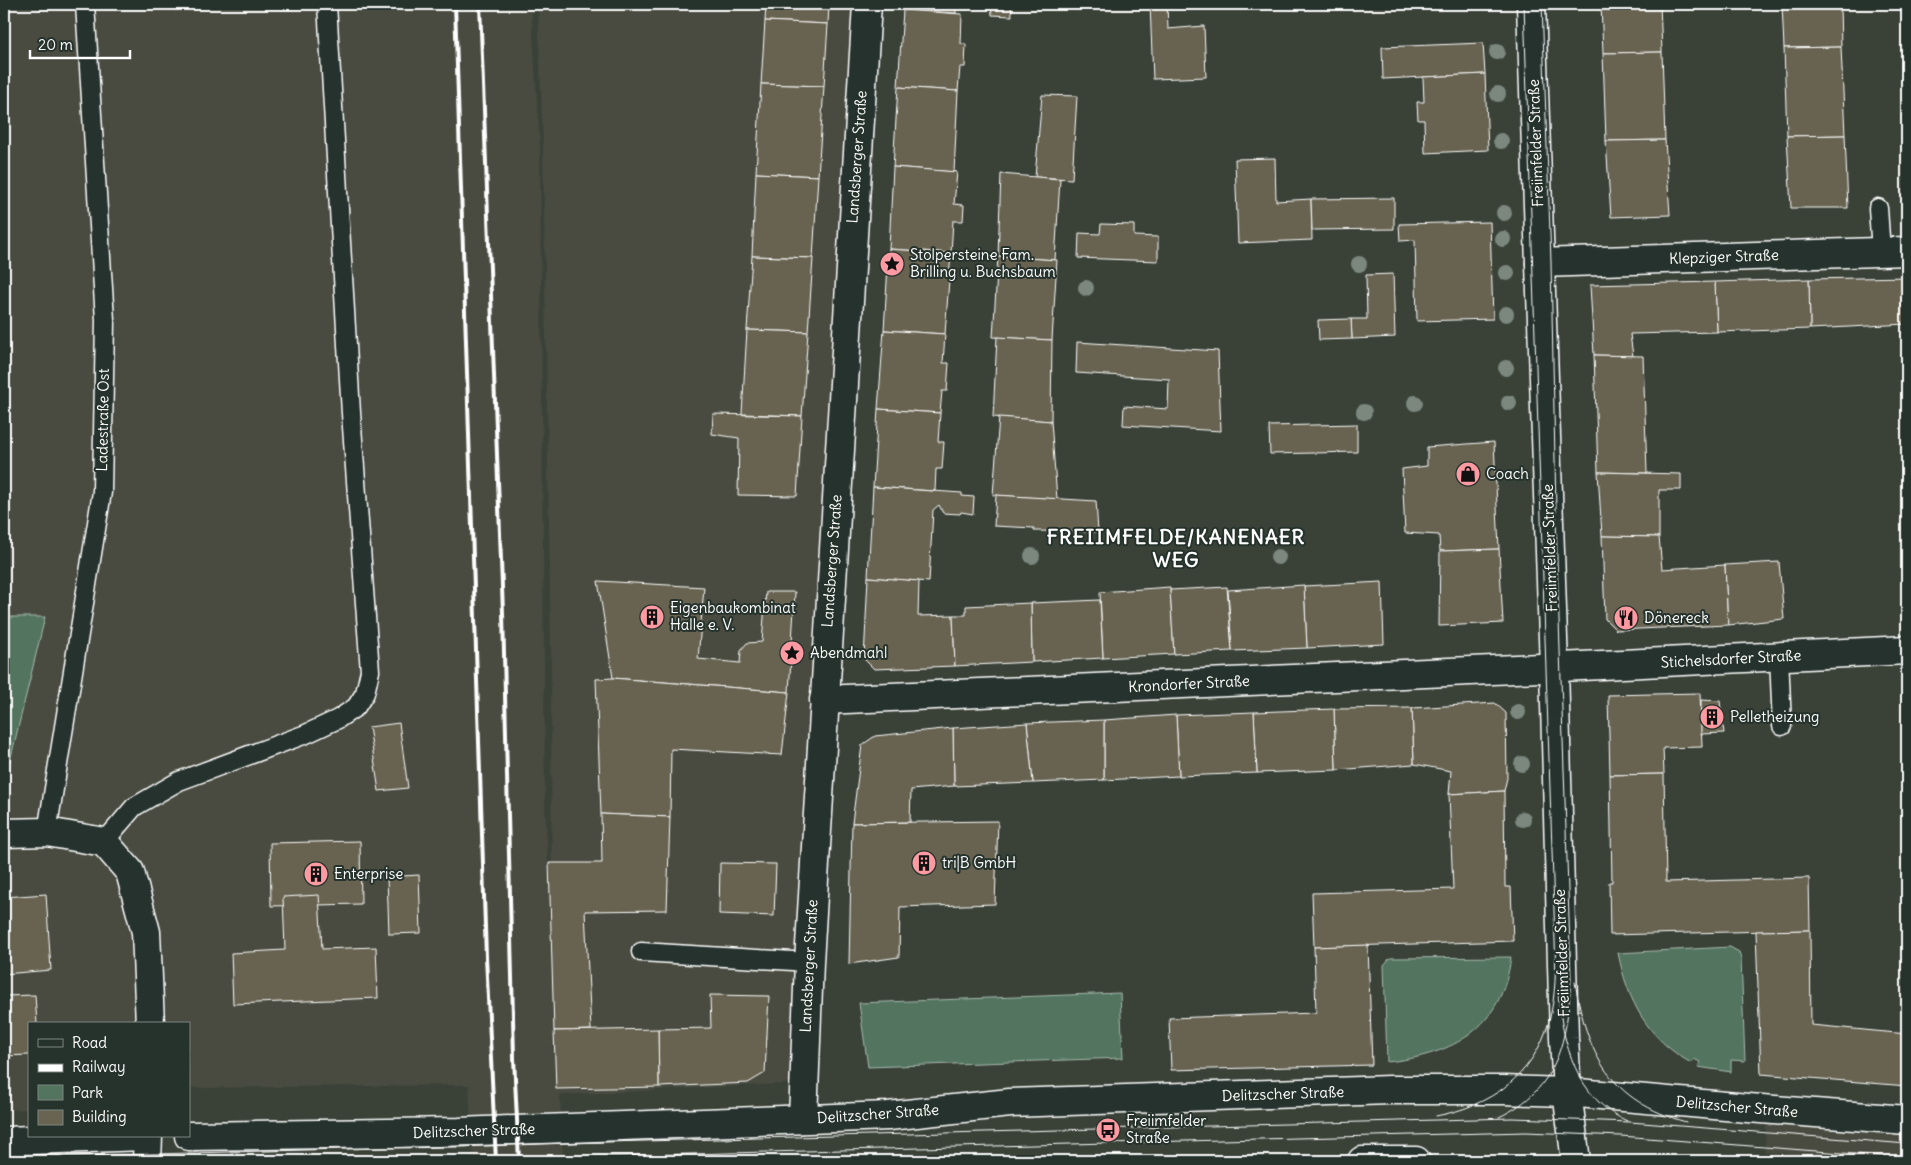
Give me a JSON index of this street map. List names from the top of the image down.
{
  "streets": {
    "street": [
      "Freiimfelder Straße",
      "Landsberger Straße",
      "Klepziger Straße",
      "Stichelsdorfer Straße",
      "Krondorfer Straße",
      "Delitzscher Straße"
    ],
    "lane": ["Ladestraße Ost"]
  },
  "crossings": [
    ["Freiimfelder Straße", "Klepziger Straße"],
    ["Freiimfelder Straße", "Stichelsdorfer Straße"],
    ["Freiimfelder Straße", "Krondorfer Straße"],
    ["Freiimfelder Straße", "Delitzscher Straße"],
    ["Landsberger Straße", "Krondorfer Straße"],
    ["Landsberger Straße", "Delitzscher Straße"],
    ["Stichelsdorfer Straße", "Krondorfer Straße"]
  ],
  "districts": ["FREIIMFELDE/KANENAER WEG"],
  "places": {
    "place": ["Stolpersteine Fam. Brilling u. Buchsbaum", "Abendmahl"],
    "shop": ["Coach"],
    "building": [
      "Eigenbaukombinat Halle e. V.",
      "Pelletheizung",
      "tri|B GmbH",
      "Enterprise"
    ],
    "restaurant": ["Dönereck"],
    "bus stop": ["Freiimfelder Straße"]
  },
  "legend": [
    "Road",
    "Railway",
    "Park",
    "Building"
  ],
  "scale_bar": "20 m"
}
